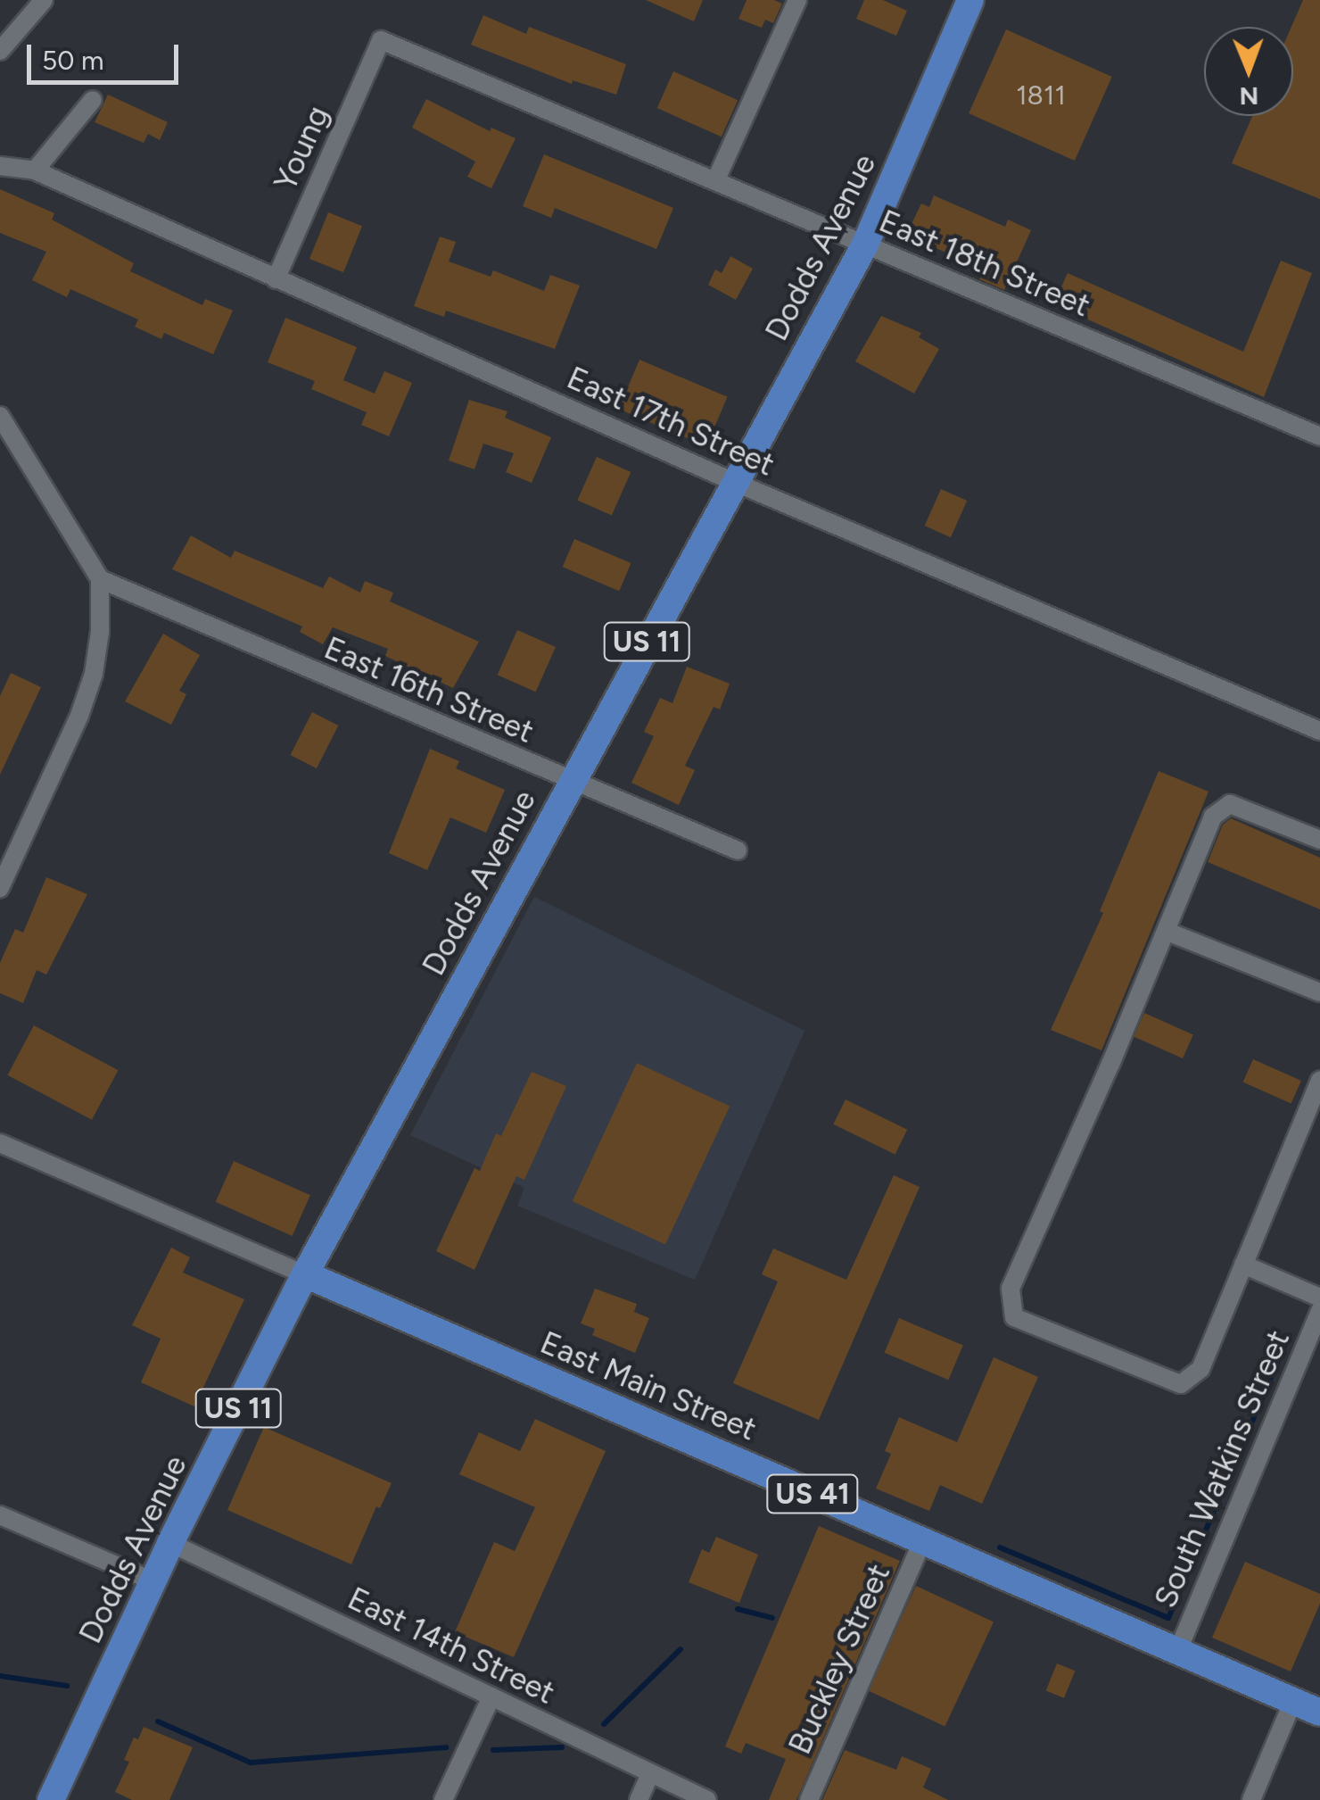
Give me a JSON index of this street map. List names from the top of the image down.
{
  "streets": {
    "main road": [
      "Dodds Avenue",
      "US 11",
      "East Main Street",
      "US 41"
    ],
    "street": [
      "Young",
      "East 18th Street",
      "East 17th Street",
      "East 16th Street",
      "South Watkins Street",
      "East 14th Street",
      "Buckley Street"
    ]
  },
  "crossings": [
    ["Young", "East 18th Street"],
    ["Young", "East 17th Street"],
    ["Dodds Avenue", "East 18th Street"],
    ["Dodds Avenue", "East 17th Street"],
    ["Dodds Avenue", "East 16th Street"],
    ["Dodds Avenue", "East Main Street"],
    ["Dodds Avenue", "East 14th Street"],
    ["East Main Street", "South Watkins Street"],
    ["East Main Street", "Buckley Street"]
  ],
  "house_numbers": ["1811"],
  "scale_bar": "50 m",
  "north": "bottom"
}
